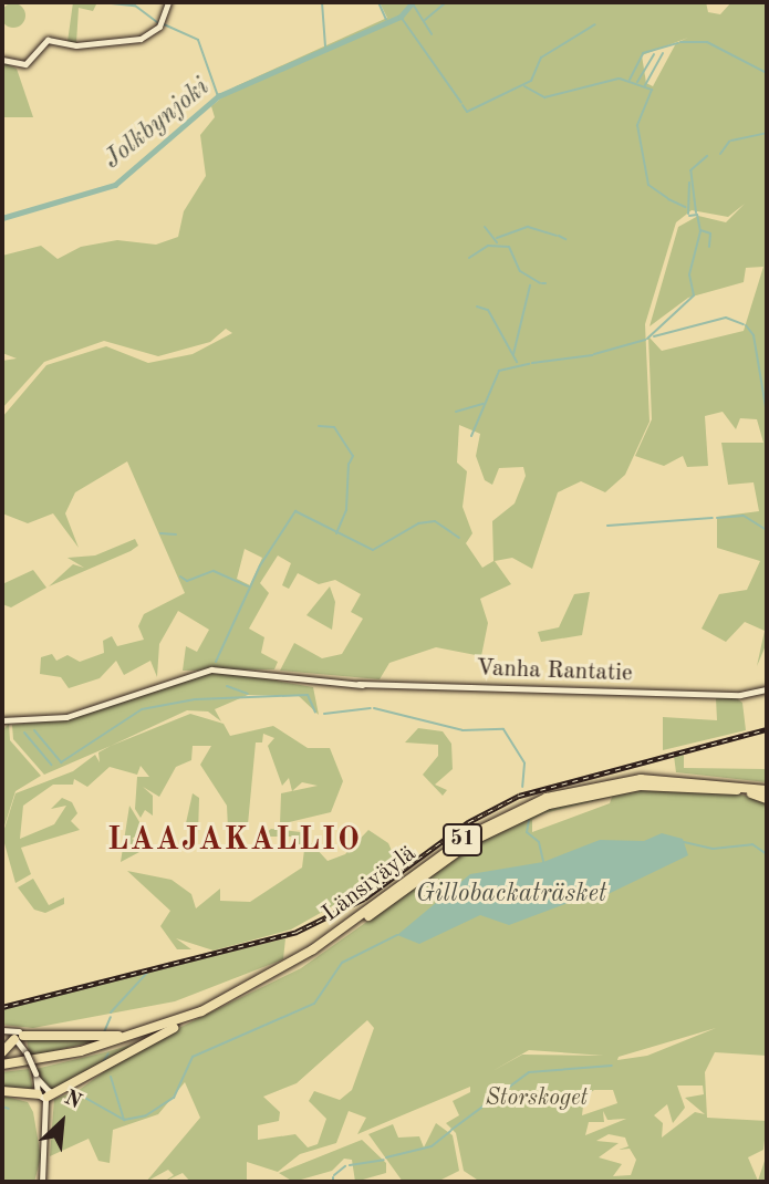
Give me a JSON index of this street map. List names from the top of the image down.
{
  "streets": {
    "highway": ["51", "Länsiväylä"],
    "main road": ["Vanha Rantatie"]
  },
  "districts": ["LAAJAKALLIO"],
  "water": ["Jolkbynjoki", "Gillobackaträsket"],
  "parks": ["Storskoget"],
  "north": "top right"
}
